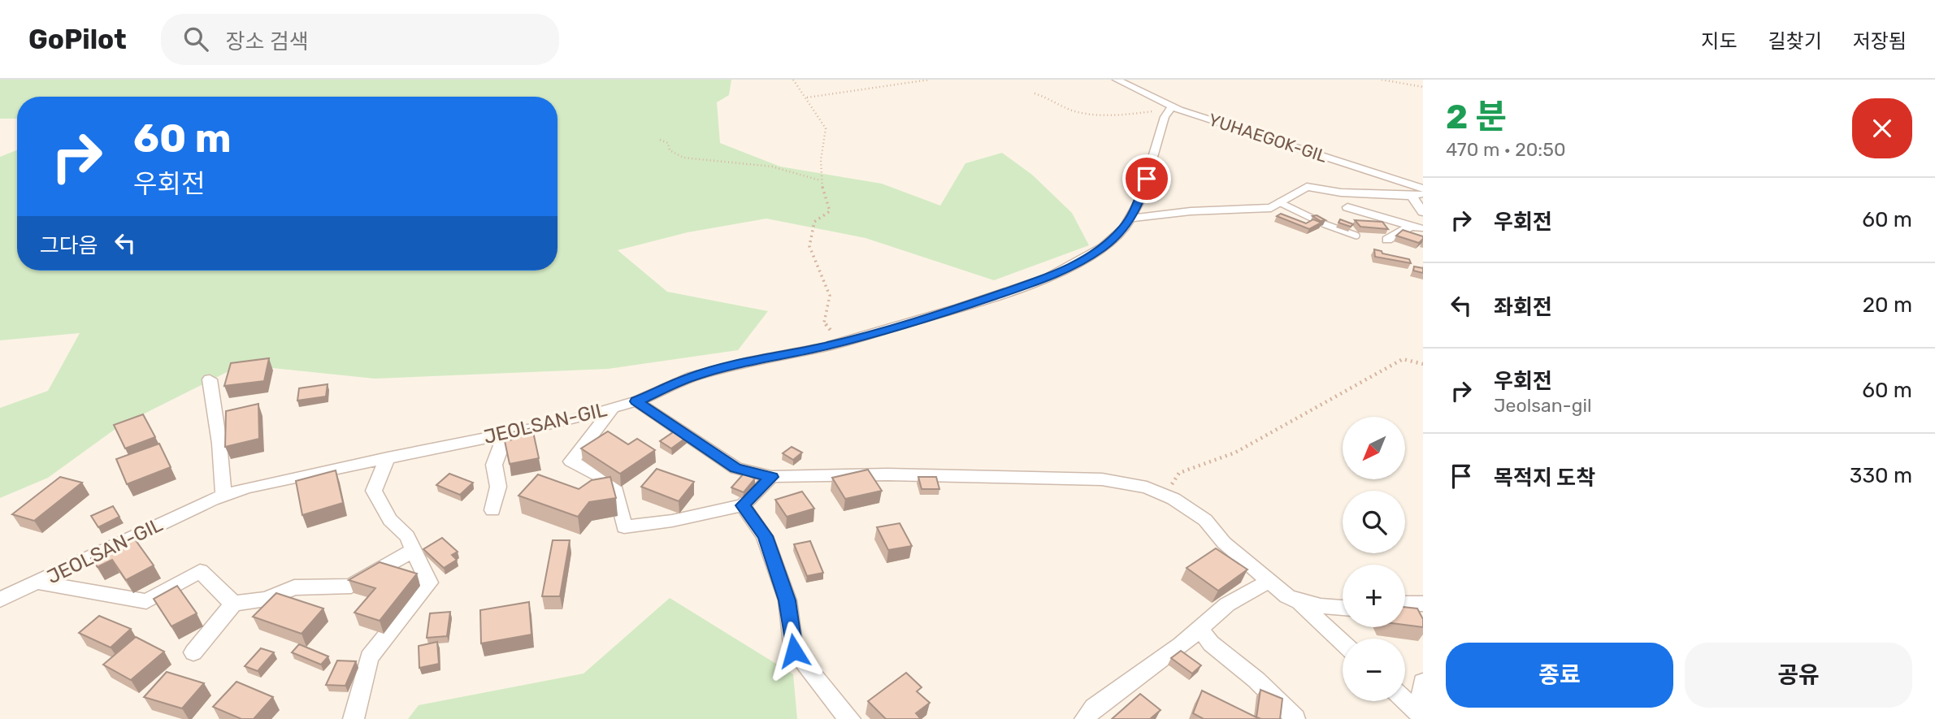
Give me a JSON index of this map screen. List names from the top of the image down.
{
  "streets": {
    "street": ["YUHAEGOK-GIL", "JEOLSAN-GIL"]
  },
  "crossings": [
    ["YUHAEGOK-GIL", "JEOLSAN-GIL"]
  ],
  "north": "bottom left",
  "page": {
    "header": "GoPilot",
    "search": "장소 검색",
    "nav": ["지도", "길찾기", "저장됨"],
    "heading": ["2 분", "470 m · 20:50"],
    "turn": ["60 m", "우회전"],
    "list": [
      {
        "name": "우회전",
        "value": "60 m"
      },
      {
        "name": "좌회전",
        "value": "20 m"
      },
      {
        "name": "우회전",
        "note": "Jeolsan-gil",
        "value": "60 m"
      },
      {
        "name": "목적지 도착",
        "value": "330 m"
      }
    ],
    "then": "그다음",
    "map_buttons": ["+", "−"],
    "buttons": ["종료", "공유"]
  }
}
